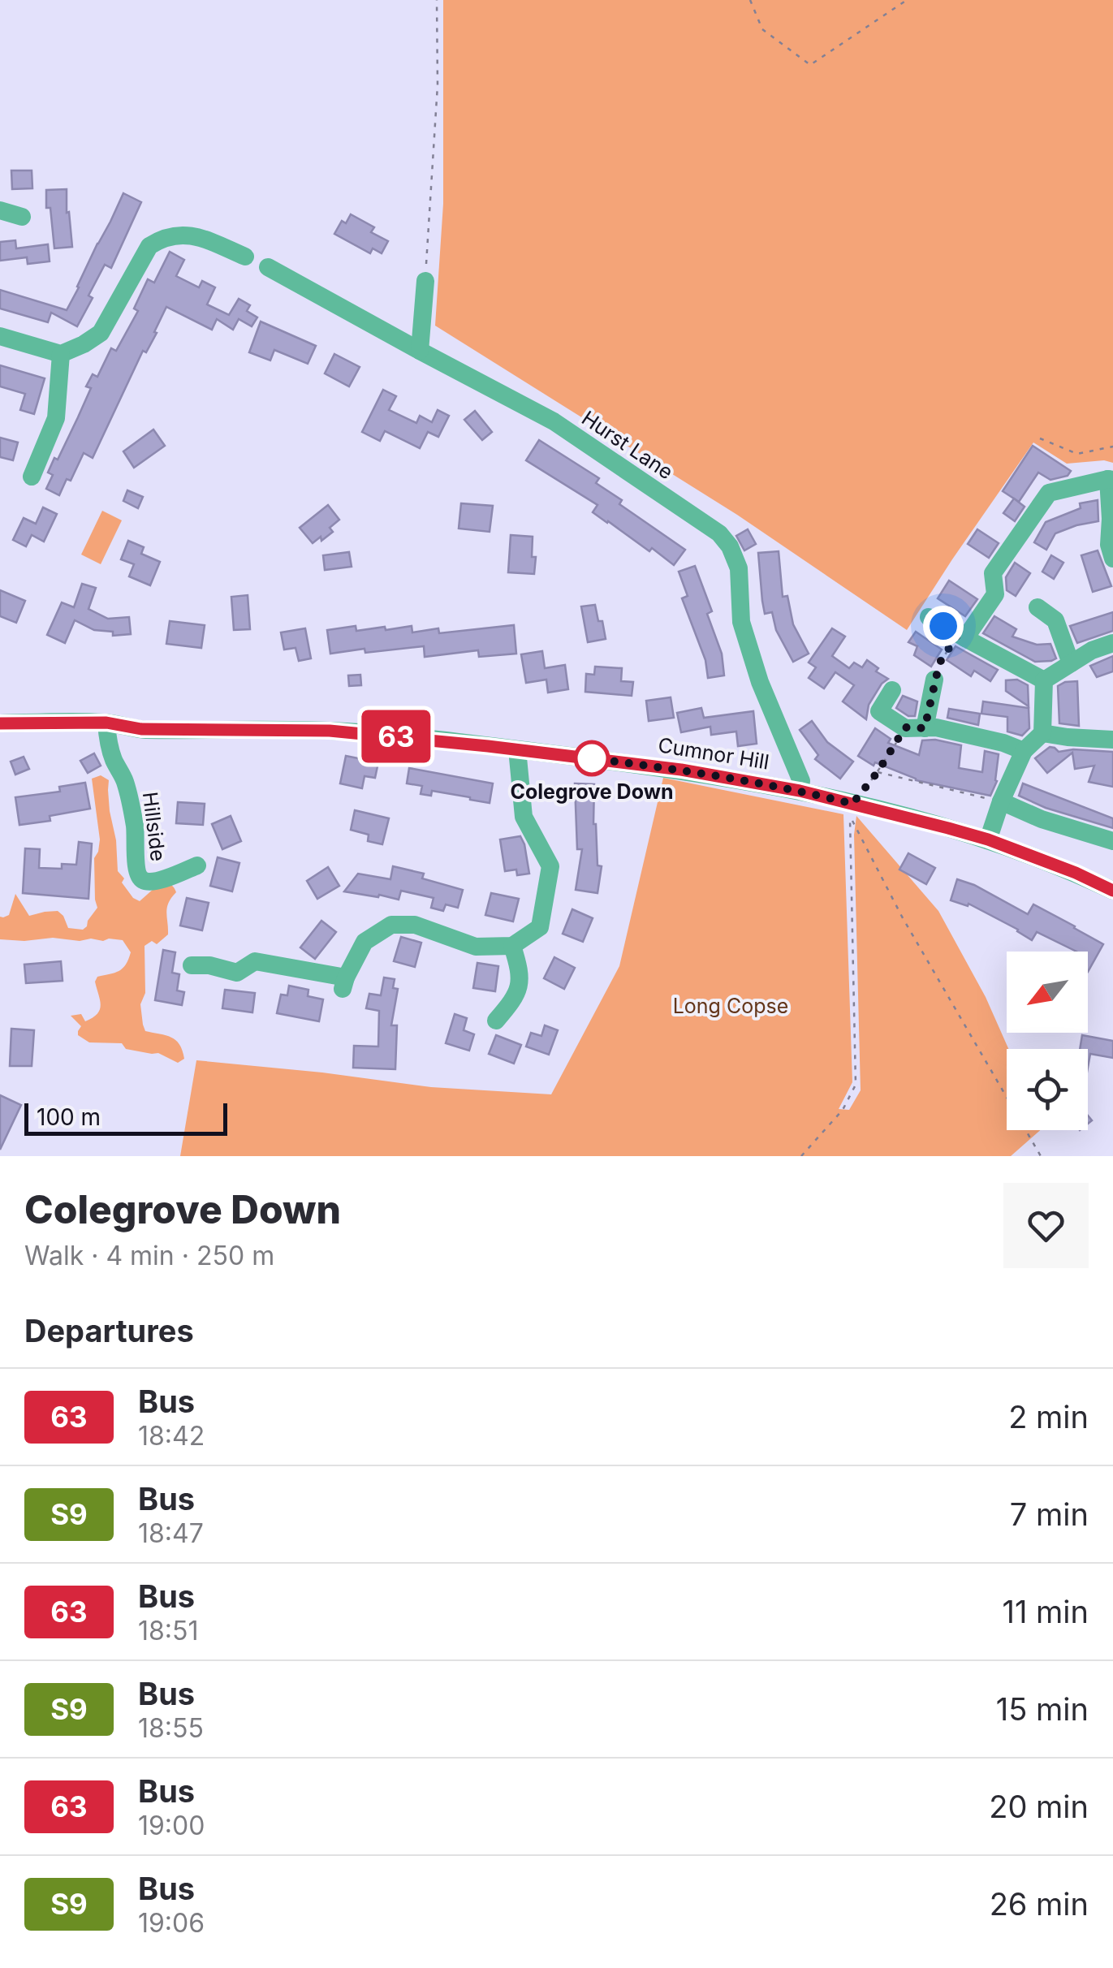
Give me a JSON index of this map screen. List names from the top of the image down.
{
  "streets": {
    "street": ["Hurst Lane", "Cumnor Hill", "Hillside"]
  },
  "crossings": [
    ["Hurst Lane", "Cumnor Hill"],
    ["Cumnor Hill", "Hillside"]
  ],
  "parks": ["Long Copse"],
  "places": ["Colegrove Down"],
  "lines": ["bus line 63"],
  "scale_bar": "100 m",
  "north": "bottom left",
  "page": {
    "on_map": "63",
    "scale": "100 m",
    "heading": [
      ["Colegrove Down", "Walk · 4 min · 250 m"],
      "Departures"
    ],
    "list": [
      {
        "mark": "63",
        "name": "Bus",
        "note": "18:42",
        "value": "2 min"
      },
      {
        "mark": "S9",
        "name": "Bus",
        "note": "18:47",
        "value": "7 min"
      },
      {
        "mark": "63",
        "name": "Bus",
        "note": "18:51",
        "value": "11 min"
      },
      {
        "mark": "S9",
        "name": "Bus",
        "note": "18:55",
        "value": "15 min"
      },
      {
        "mark": "63",
        "name": "Bus",
        "note": "19:00",
        "value": "20 min"
      },
      {
        "mark": "S9",
        "name": "Bus",
        "note": "19:06",
        "value": "26 min"
      }
    ]
  }
}
